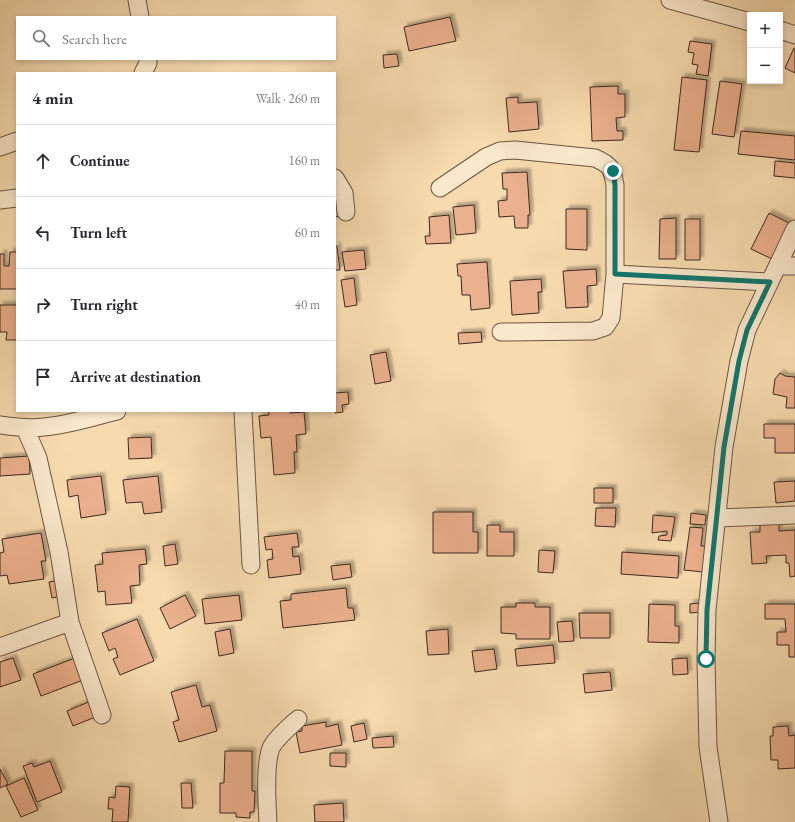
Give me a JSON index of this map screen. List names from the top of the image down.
{
  "page": {
    "map_buttons": ["+", "−"],
    "search": "Search here",
    "heading": ["4 min", "Walk · 260 m"],
    "list": [
      ["Continue", "160 m"],
      ["Turn left", "60 m"],
      ["Turn right", "40 m"],
      "Arrive at destination"
    ]
  }
}
